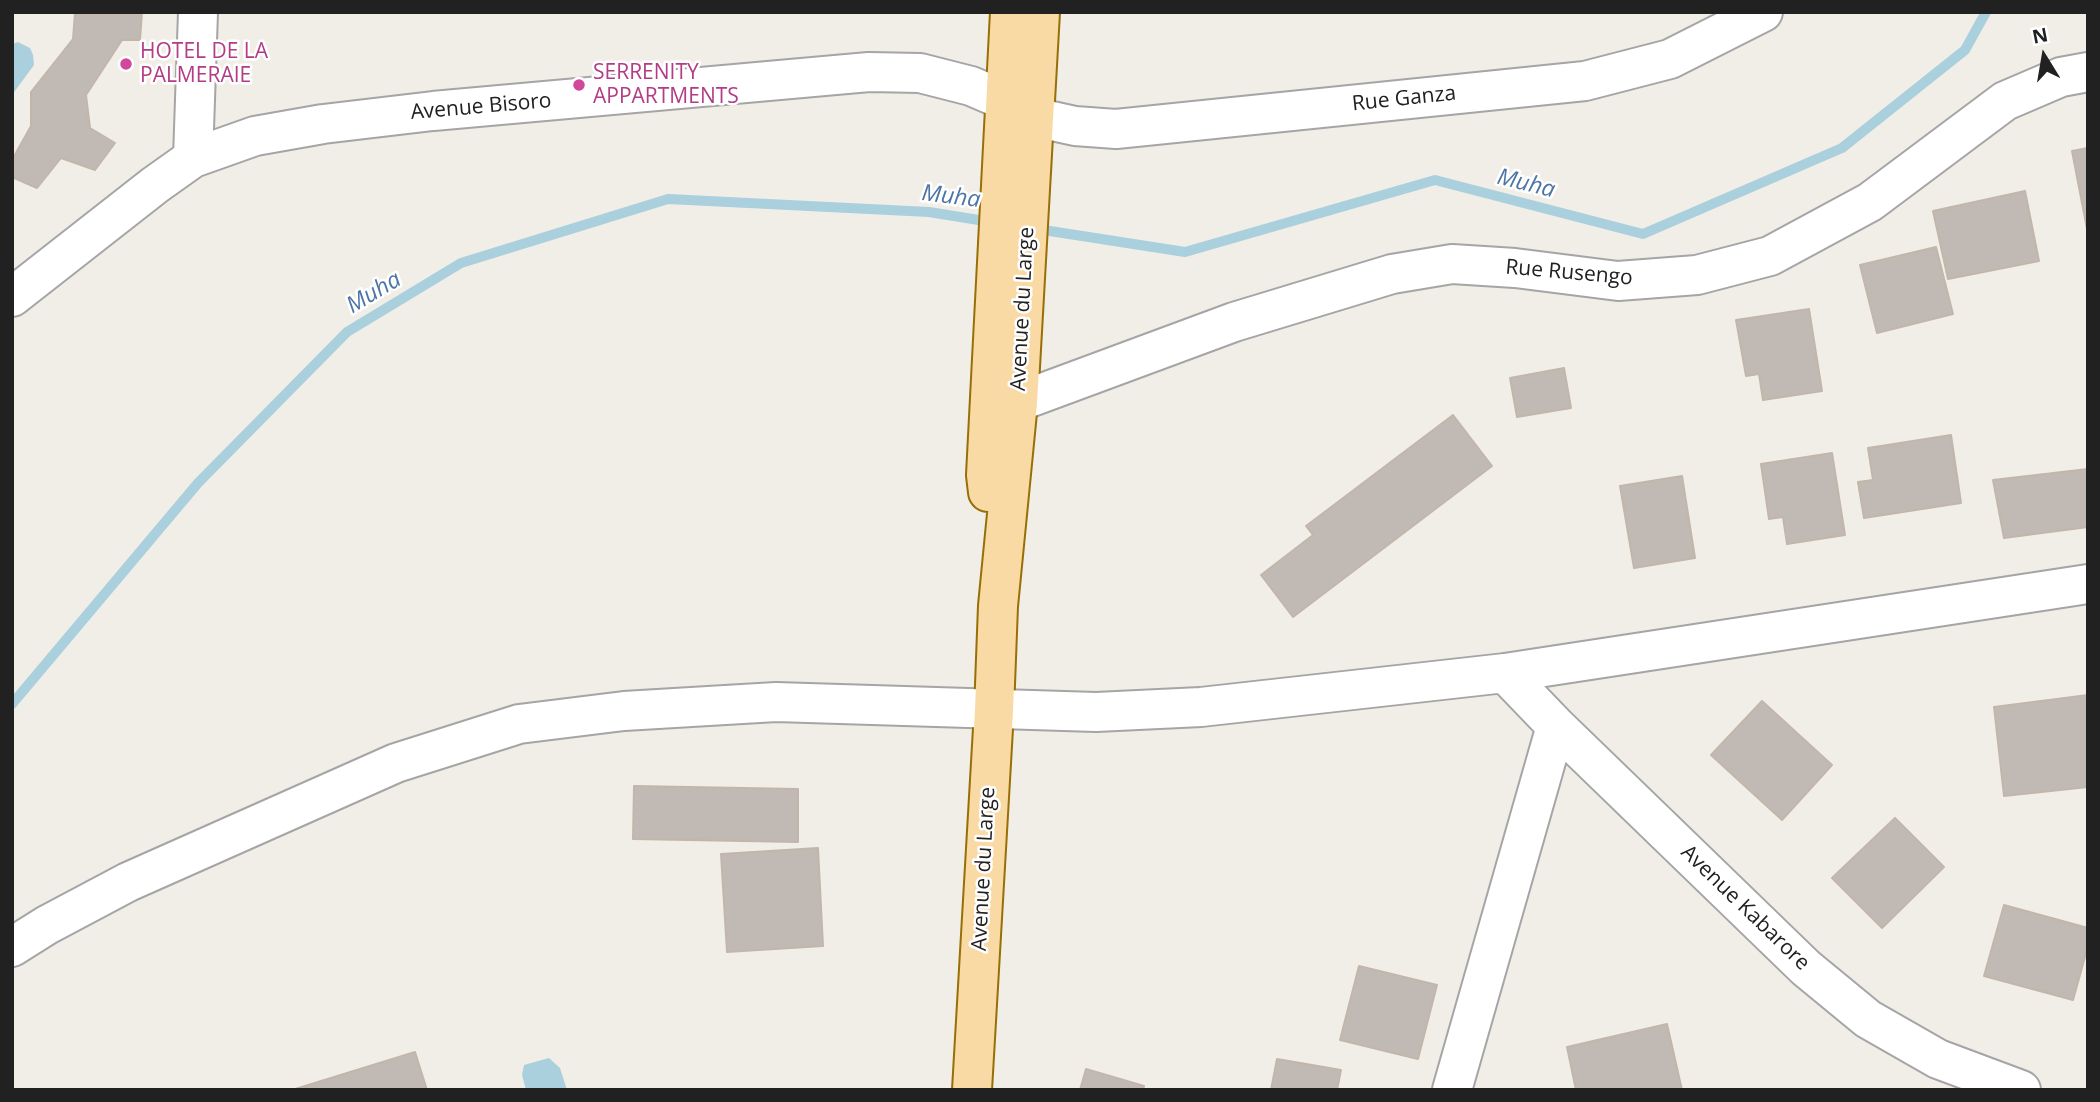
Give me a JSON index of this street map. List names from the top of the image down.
{
  "streets": {
    "main road": ["Avenue du Large"],
    "street": [
      "Rue Ganza",
      "Avenue Bisoro",
      "Rue Rusengo",
      "Avenue Kabarore"
    ]
  },
  "crossings": [
    ["Rue Ganza", "Avenue Bisoro"],
    ["Rue Ganza", "Avenue du Large"],
    ["Avenue Bisoro", "Avenue du Large"],
    ["Rue Rusengo", "Avenue du Large"]
  ],
  "water": ["Muha"],
  "places": ["HOTEL DE LA PALMERAIE", "SERRENITY APPARTMENTS"],
  "north": "top"
}
